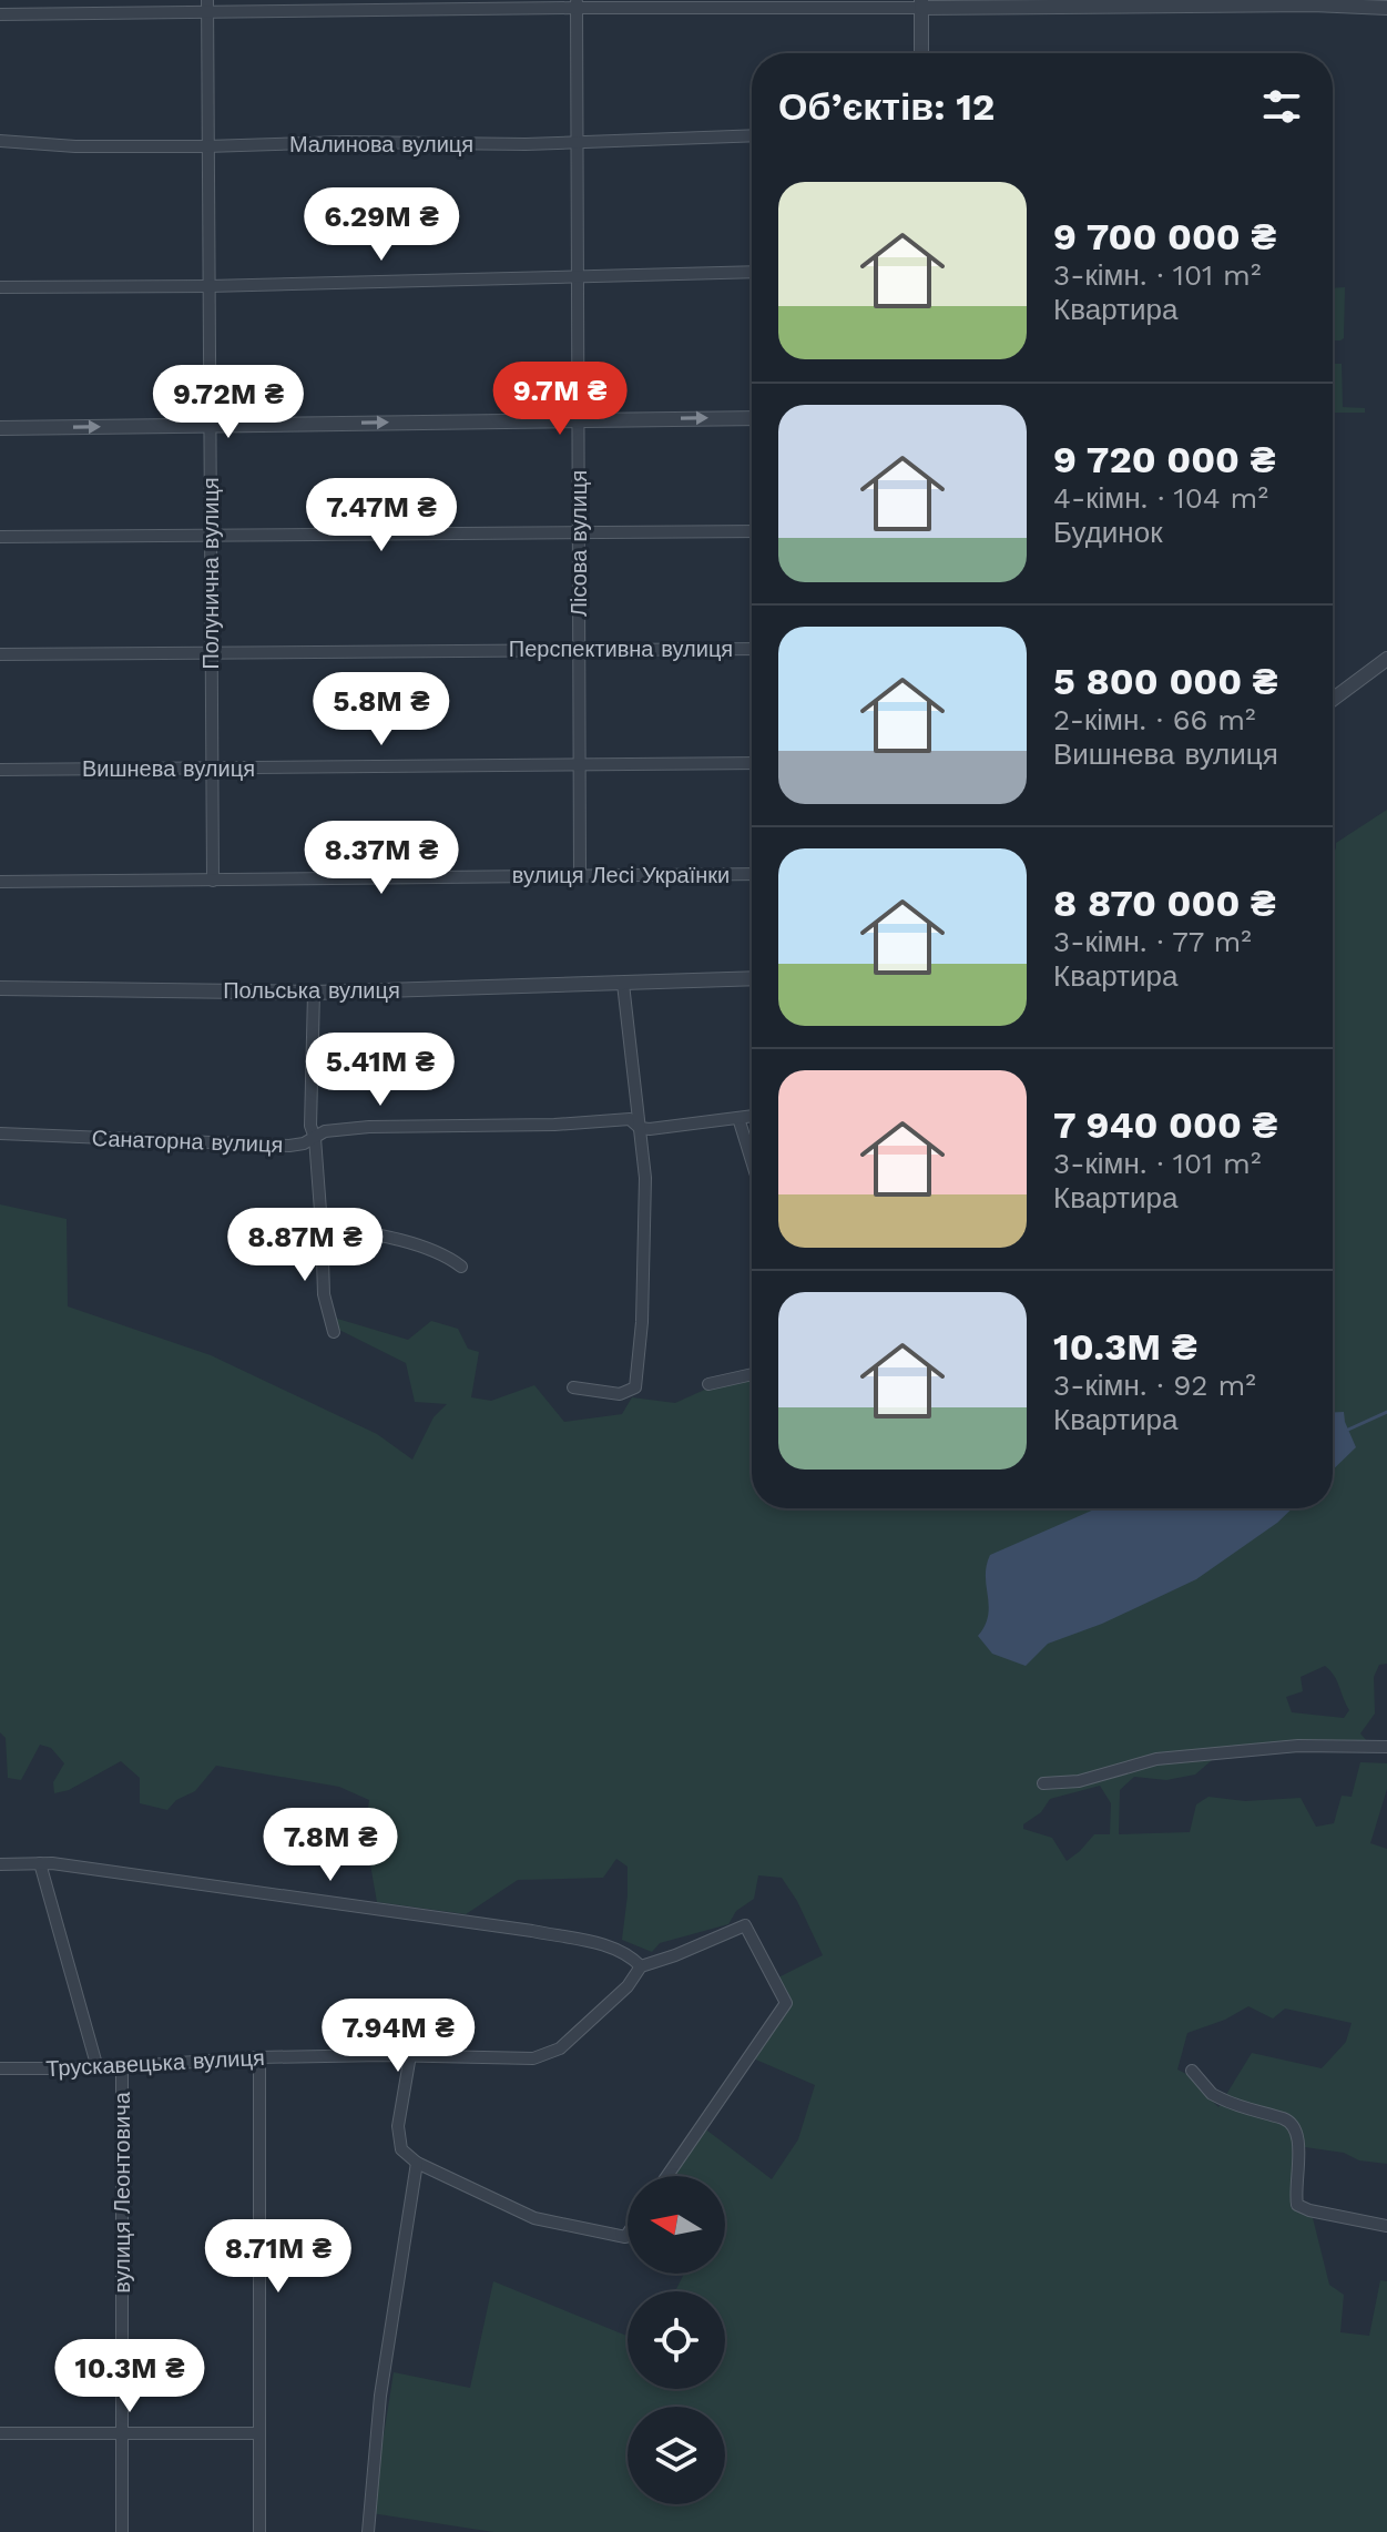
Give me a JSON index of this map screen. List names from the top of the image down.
{
  "streets": {
    "street": [
      "Малинова вулиця",
      "Лісова вулиця",
      "Полунична вулиця",
      "Перспективна вулиця",
      "Вишнева вулиця",
      "вулиця Лесі Українки",
      "Польська вулиця",
      "Санаторна вулиця",
      "Трускавецька вулиця",
      "вулиця Леонтовича"
    ]
  },
  "crossings": [
    ["Малинова вулиця", "Лісова вулиця"],
    ["Малинова вулиця", "Полунична вулиця"],
    ["Лісова вулиця", "Перспективна вулиця"],
    ["Лісова вулиця", "Вишнева вулиця"],
    ["Лісова вулиця", "вулиця Лесі Українки"],
    ["Полунична вулиця", "Перспективна вулиця"],
    ["Полунична вулиця", "Вишнева вулиця"],
    ["Полунична вулиця", "вулиця Лесі Українки"],
    ["Трускавецька вулиця", "вулиця Леонтовича"]
  ],
  "north": "left",
  "page": {
    "heading": "Об’єктів: 12",
    "list": [
      {
        "name": "9 700 000 ₴",
        "note": "3-кімн. · 101 m² · Квартира"
      },
      {
        "name": "9 720 000 ₴",
        "note": "4-кімн. · 104 m² · Будинок"
      },
      {
        "name": "5 800 000 ₴",
        "note": "2-кімн. · 66 m² · Вишнева вулиця"
      },
      {
        "name": "8 870 000 ₴",
        "note": "3-кімн. · 77 m² · Квартира"
      },
      {
        "name": "7 940 000 ₴",
        "note": "3-кімн. · 101 m² · Квартира"
      },
      {
        "name": "10.3M ₴",
        "note": "3-кімн. · 92 m² · Квартира"
      }
    ],
    "price": [
      "6.29M ₴",
      "9.7M ₴",
      "9.72M ₴",
      "7.47M ₴",
      "5.8M ₴",
      "8.37M ₴",
      "5.41M ₴",
      "8.87M ₴",
      "7.8M ₴",
      "7.94M ₴",
      "8.71M ₴",
      "10.3M ₴"
    ]
  }
}
